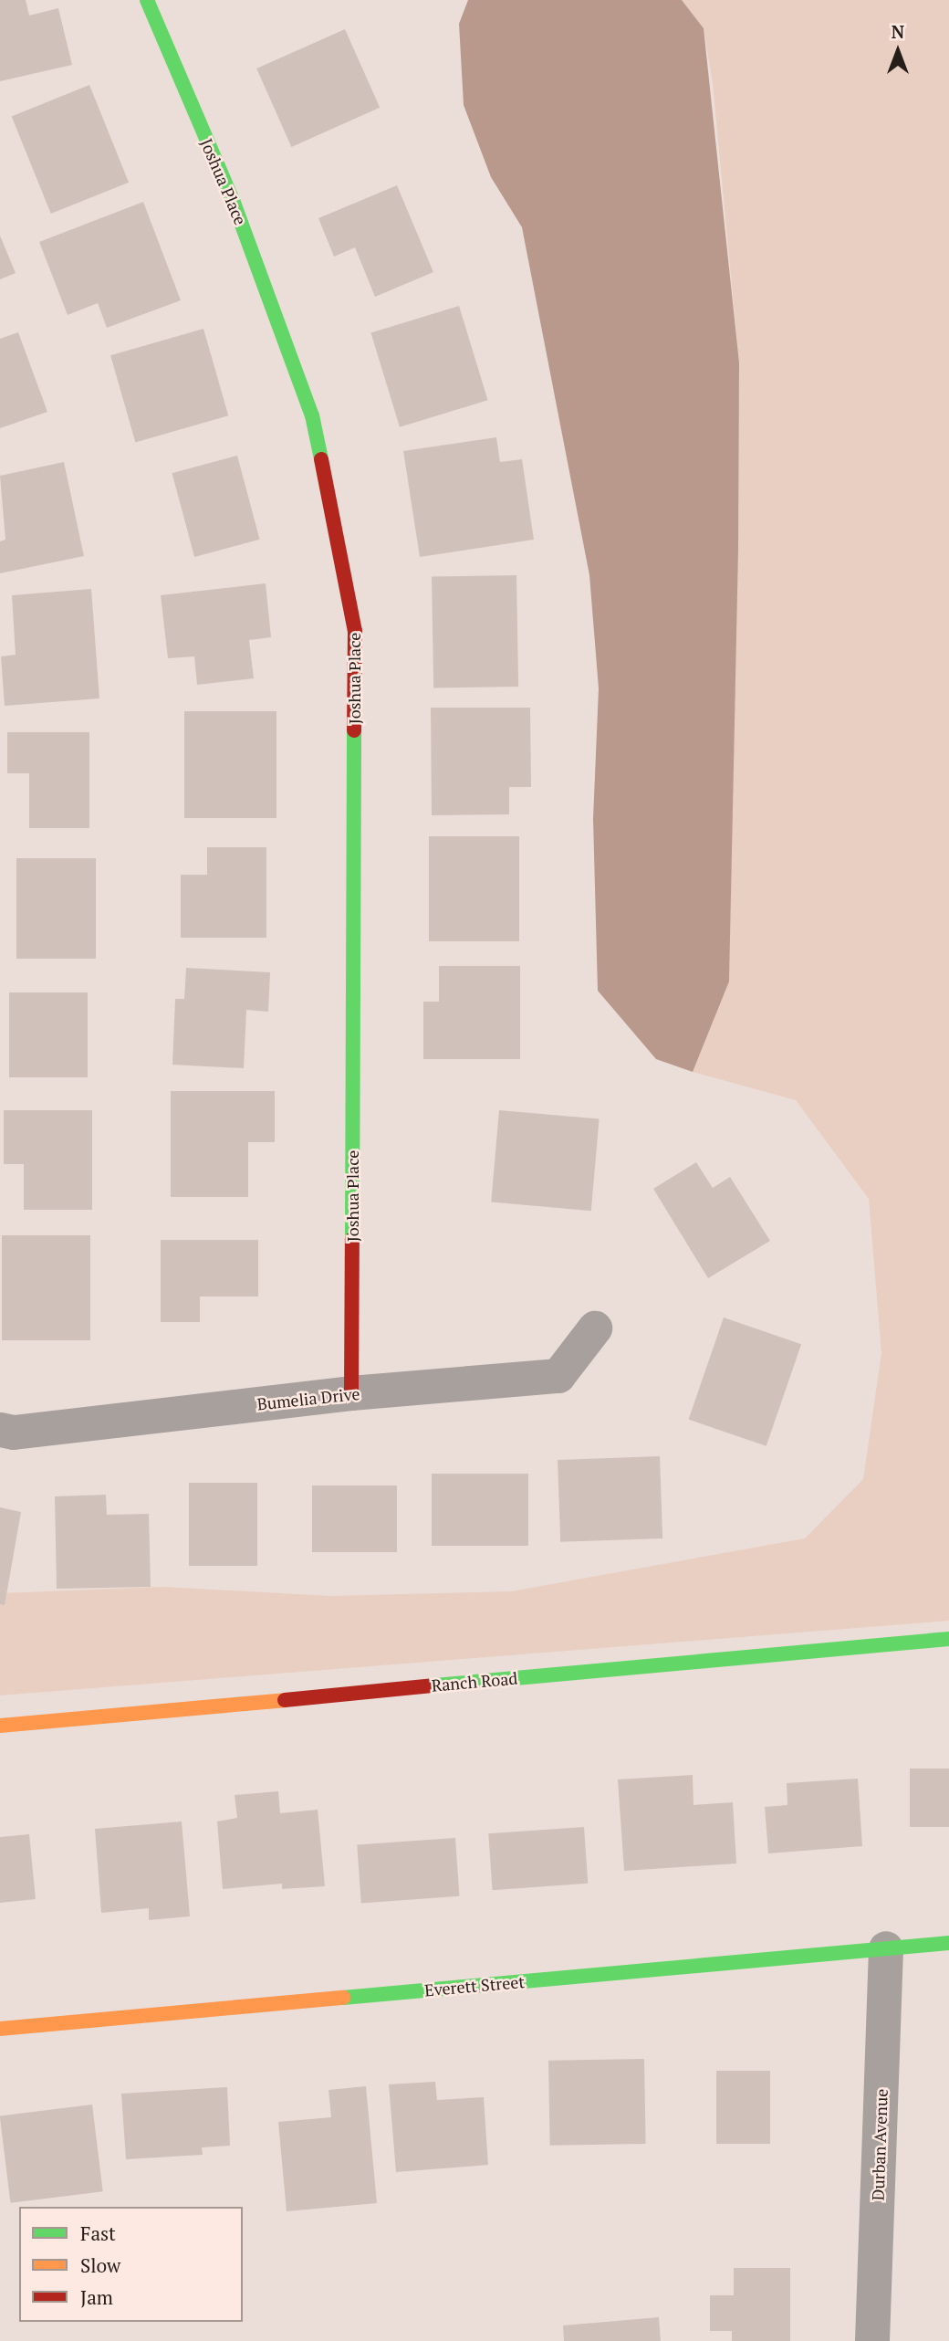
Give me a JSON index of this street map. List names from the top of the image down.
{
  "streets": {
    "street": [
      "Joshua Place",
      "Bumelia Drive",
      "Ranch Road",
      "Everett Street",
      "Durban Avenue"
    ]
  },
  "crossings": [
    ["Joshua Place", "Bumelia Drive"],
    ["Everett Street", "Durban Avenue"]
  ],
  "legend": ["Fast", "Slow", "Jam"],
  "north": "top"
}
